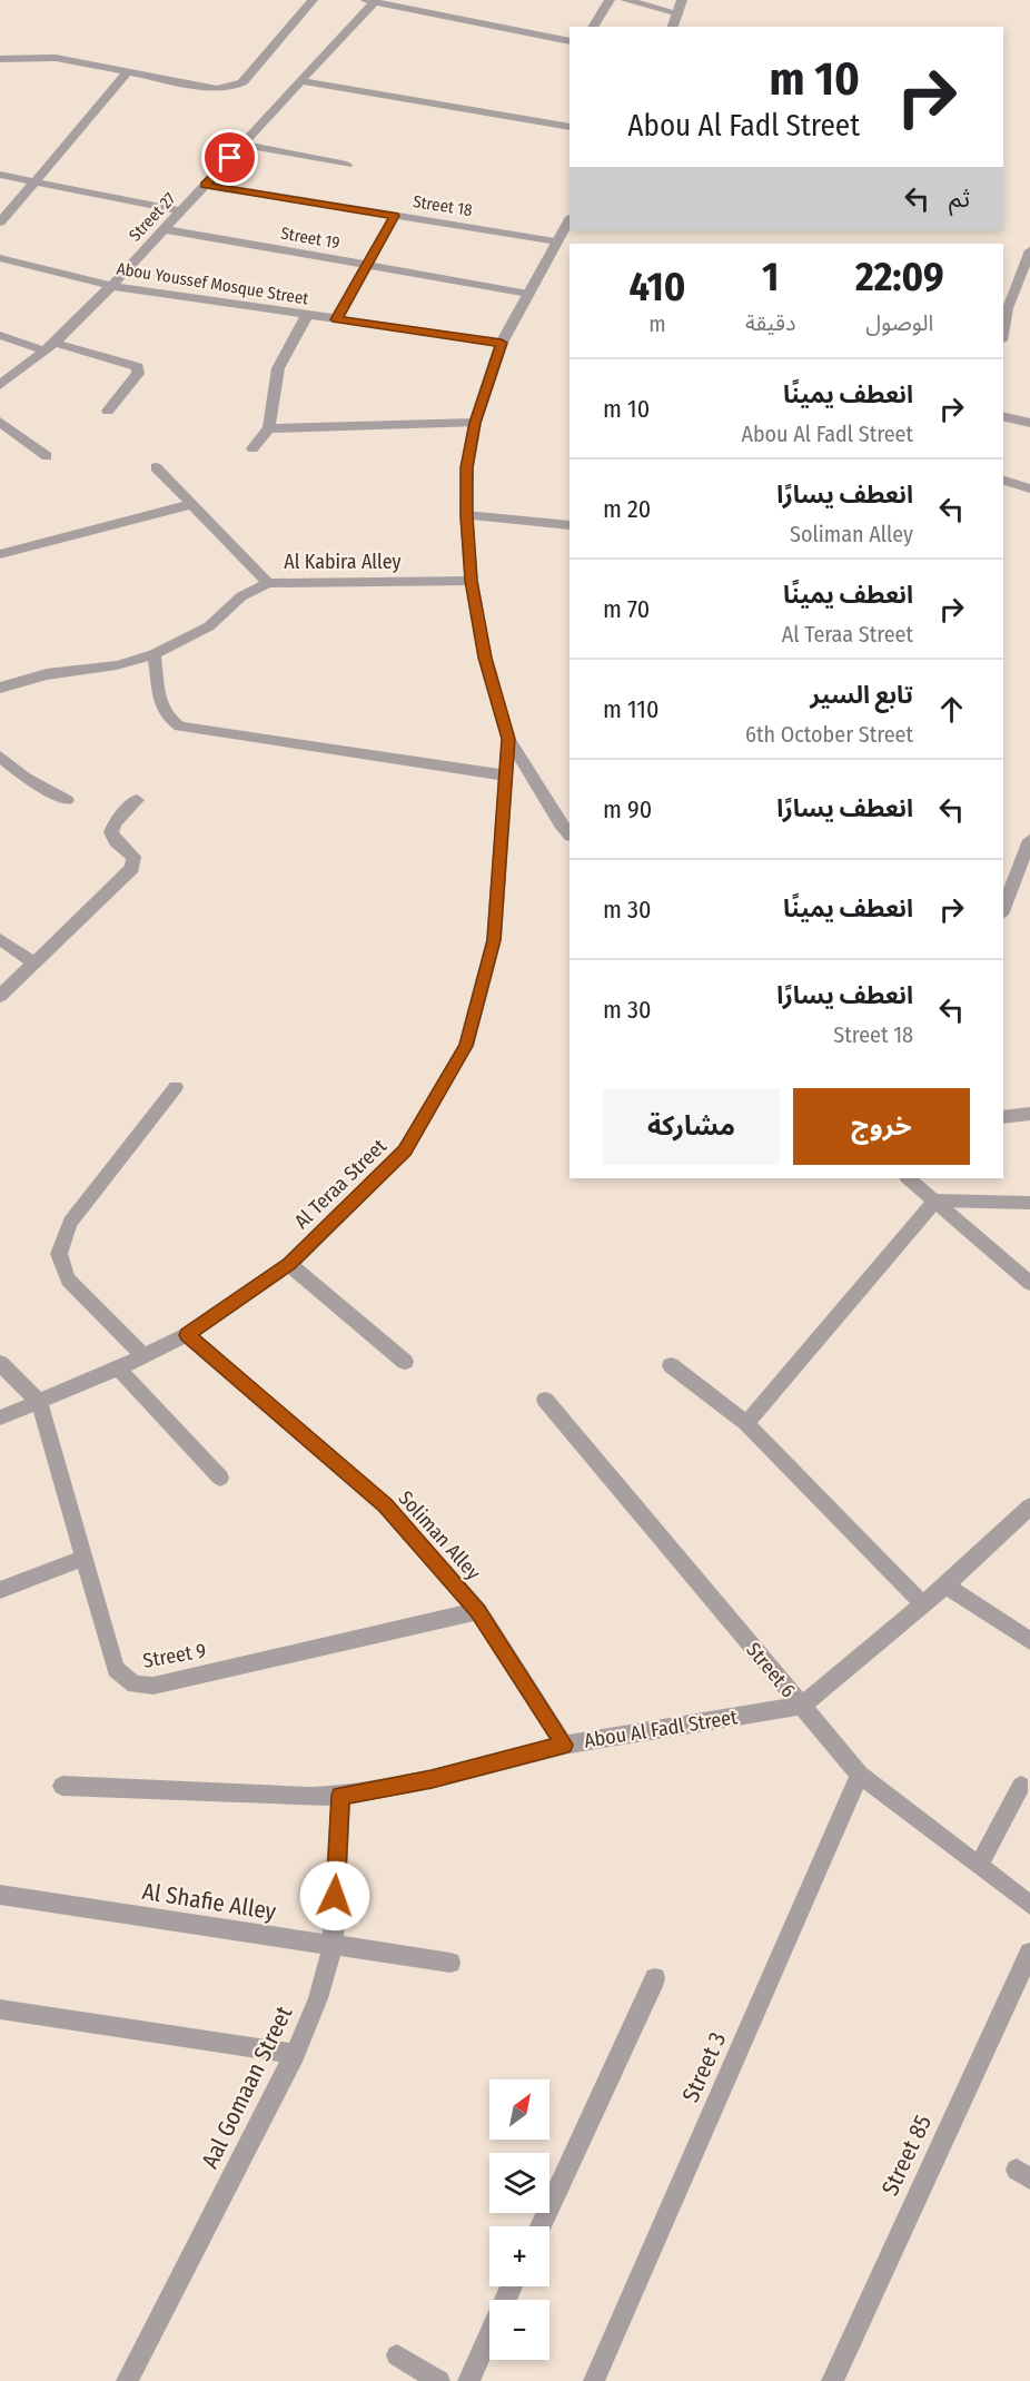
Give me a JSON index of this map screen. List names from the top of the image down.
{
  "streets": {
    "street": [
      "Street 18",
      "Street 27",
      "Street 19",
      "Abou Youssef Mosque Street",
      "Al Kabira Alley",
      "Al Teraa Street",
      "Soliman Alley",
      "Street 9",
      "Street 6",
      "Abou Al Fadl Street",
      "Al Shafie Alley",
      "Street 3",
      "Aal Gomaan Street",
      "Street 85"
    ]
  },
  "crossings": [
    ["Street 18", "Street 27"],
    ["Street 27", "Street 19"],
    ["Street 27", "Abou Youssef Mosque Street"],
    ["Al Teraa Street", "Soliman Alley"],
    ["Al Teraa Street", "Street 9"],
    ["Soliman Alley", "Street 9"],
    ["Soliman Alley", "Abou Al Fadl Street"],
    ["Street 6", "Abou Al Fadl Street"],
    ["Street 6", "Street 3"],
    ["Abou Al Fadl Street", "Aal Gomaan Street"],
    ["Al Shafie Alley", "Aal Gomaan Street"]
  ],
  "north": "top right",
  "page": {
    "turn": ["10 m", "Abou Al Fadl Street"],
    "then": "ثم",
    "eta": [
      "22:09",
      "الوصول",
      "1",
      "دقيقة",
      "410",
      "m"
    ],
    "list": [
      {
        "name": "انعطف يمينًا",
        "note": "Abou Al Fadl Street",
        "value": "10 m"
      },
      {
        "name": "انعطف يسارًا",
        "note": "Soliman Alley",
        "value": "20 m"
      },
      {
        "name": "انعطف يمينًا",
        "note": "Al Teraa Street",
        "value": "70 m"
      },
      {
        "name": "تابع السير",
        "note": "6th October Street",
        "value": "110 m"
      },
      {
        "name": "انعطف يسارًا",
        "value": "90 m"
      },
      {
        "name": "انعطف يمينًا",
        "value": "30 m"
      },
      {
        "name": "انعطف يسارًا",
        "note": "Street 18",
        "value": "30 m"
      }
    ],
    "buttons": ["خروج", "مشاركة"],
    "map_buttons": ["+", "−"]
  }
}
